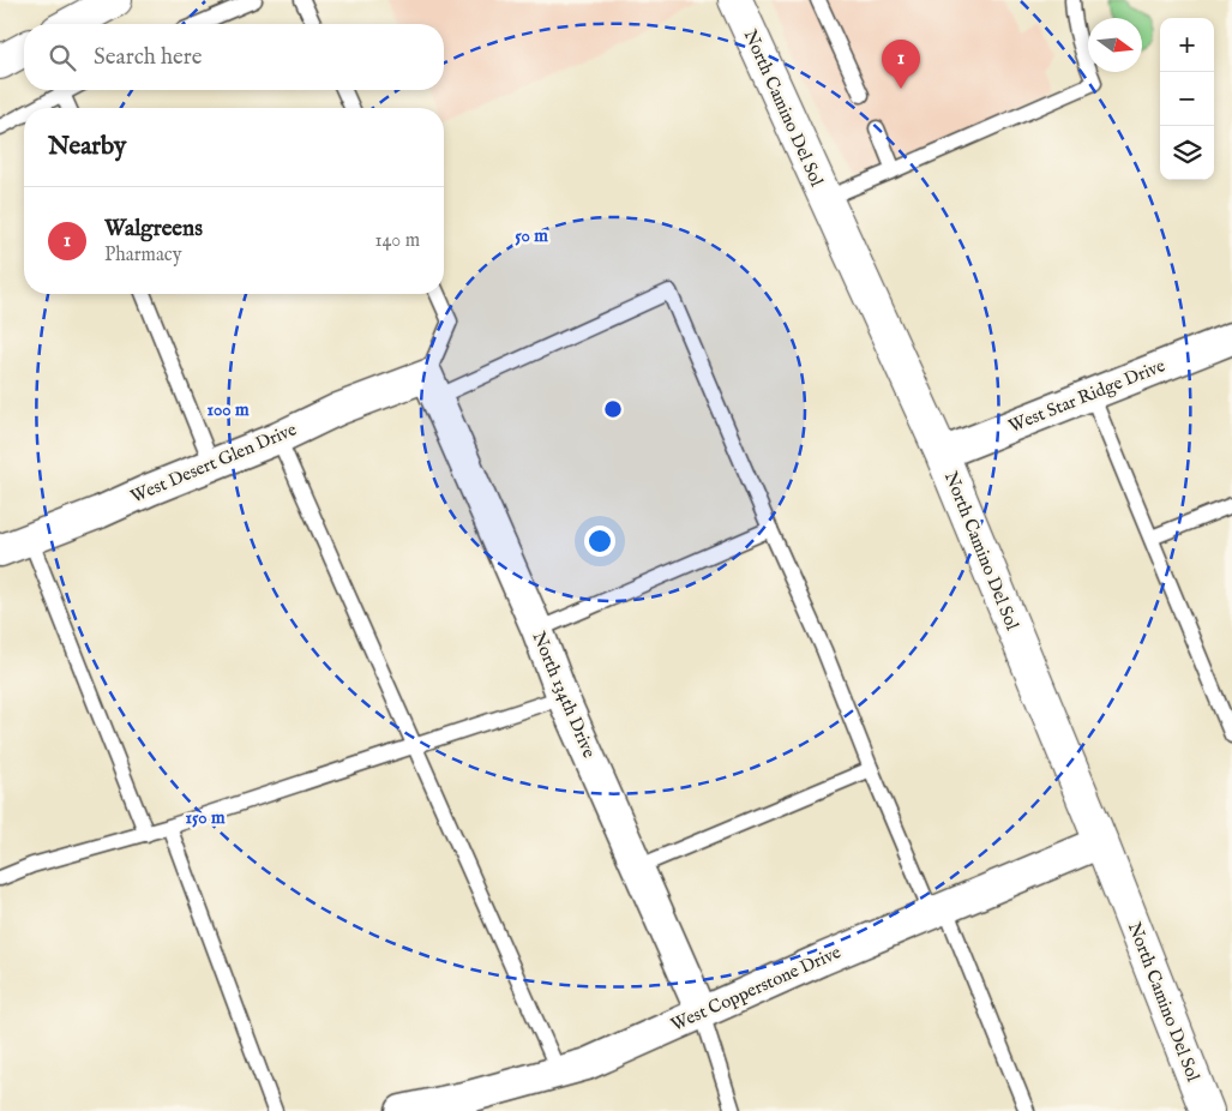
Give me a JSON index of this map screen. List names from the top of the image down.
{
  "streets": {
    "street": [
      "North Camino Del Sol",
      "West Star Ridge Drive",
      "West Desert Glen Drive",
      "North 134th Drive",
      "West Copperstone Drive"
    ]
  },
  "crossings": [
    ["North Camino Del Sol", "West Star Ridge Drive"],
    ["North Camino Del Sol", "West Copperstone Drive"],
    ["West Desert Glen Drive", "North 134th Drive"],
    ["North 134th Drive", "West Copperstone Drive"]
  ],
  "north": "right",
  "page": {
    "map_buttons": ["+", "−"],
    "search": "Search here",
    "pins": "1",
    "heading": "Nearby",
    "list": [
      {
        "mark": "1",
        "name": "Walgreens",
        "note": "Pharmacy",
        "value": "140 m"
      }
    ]
  },
  "rings": ["50 m", "100 m", "150 m"]
}
